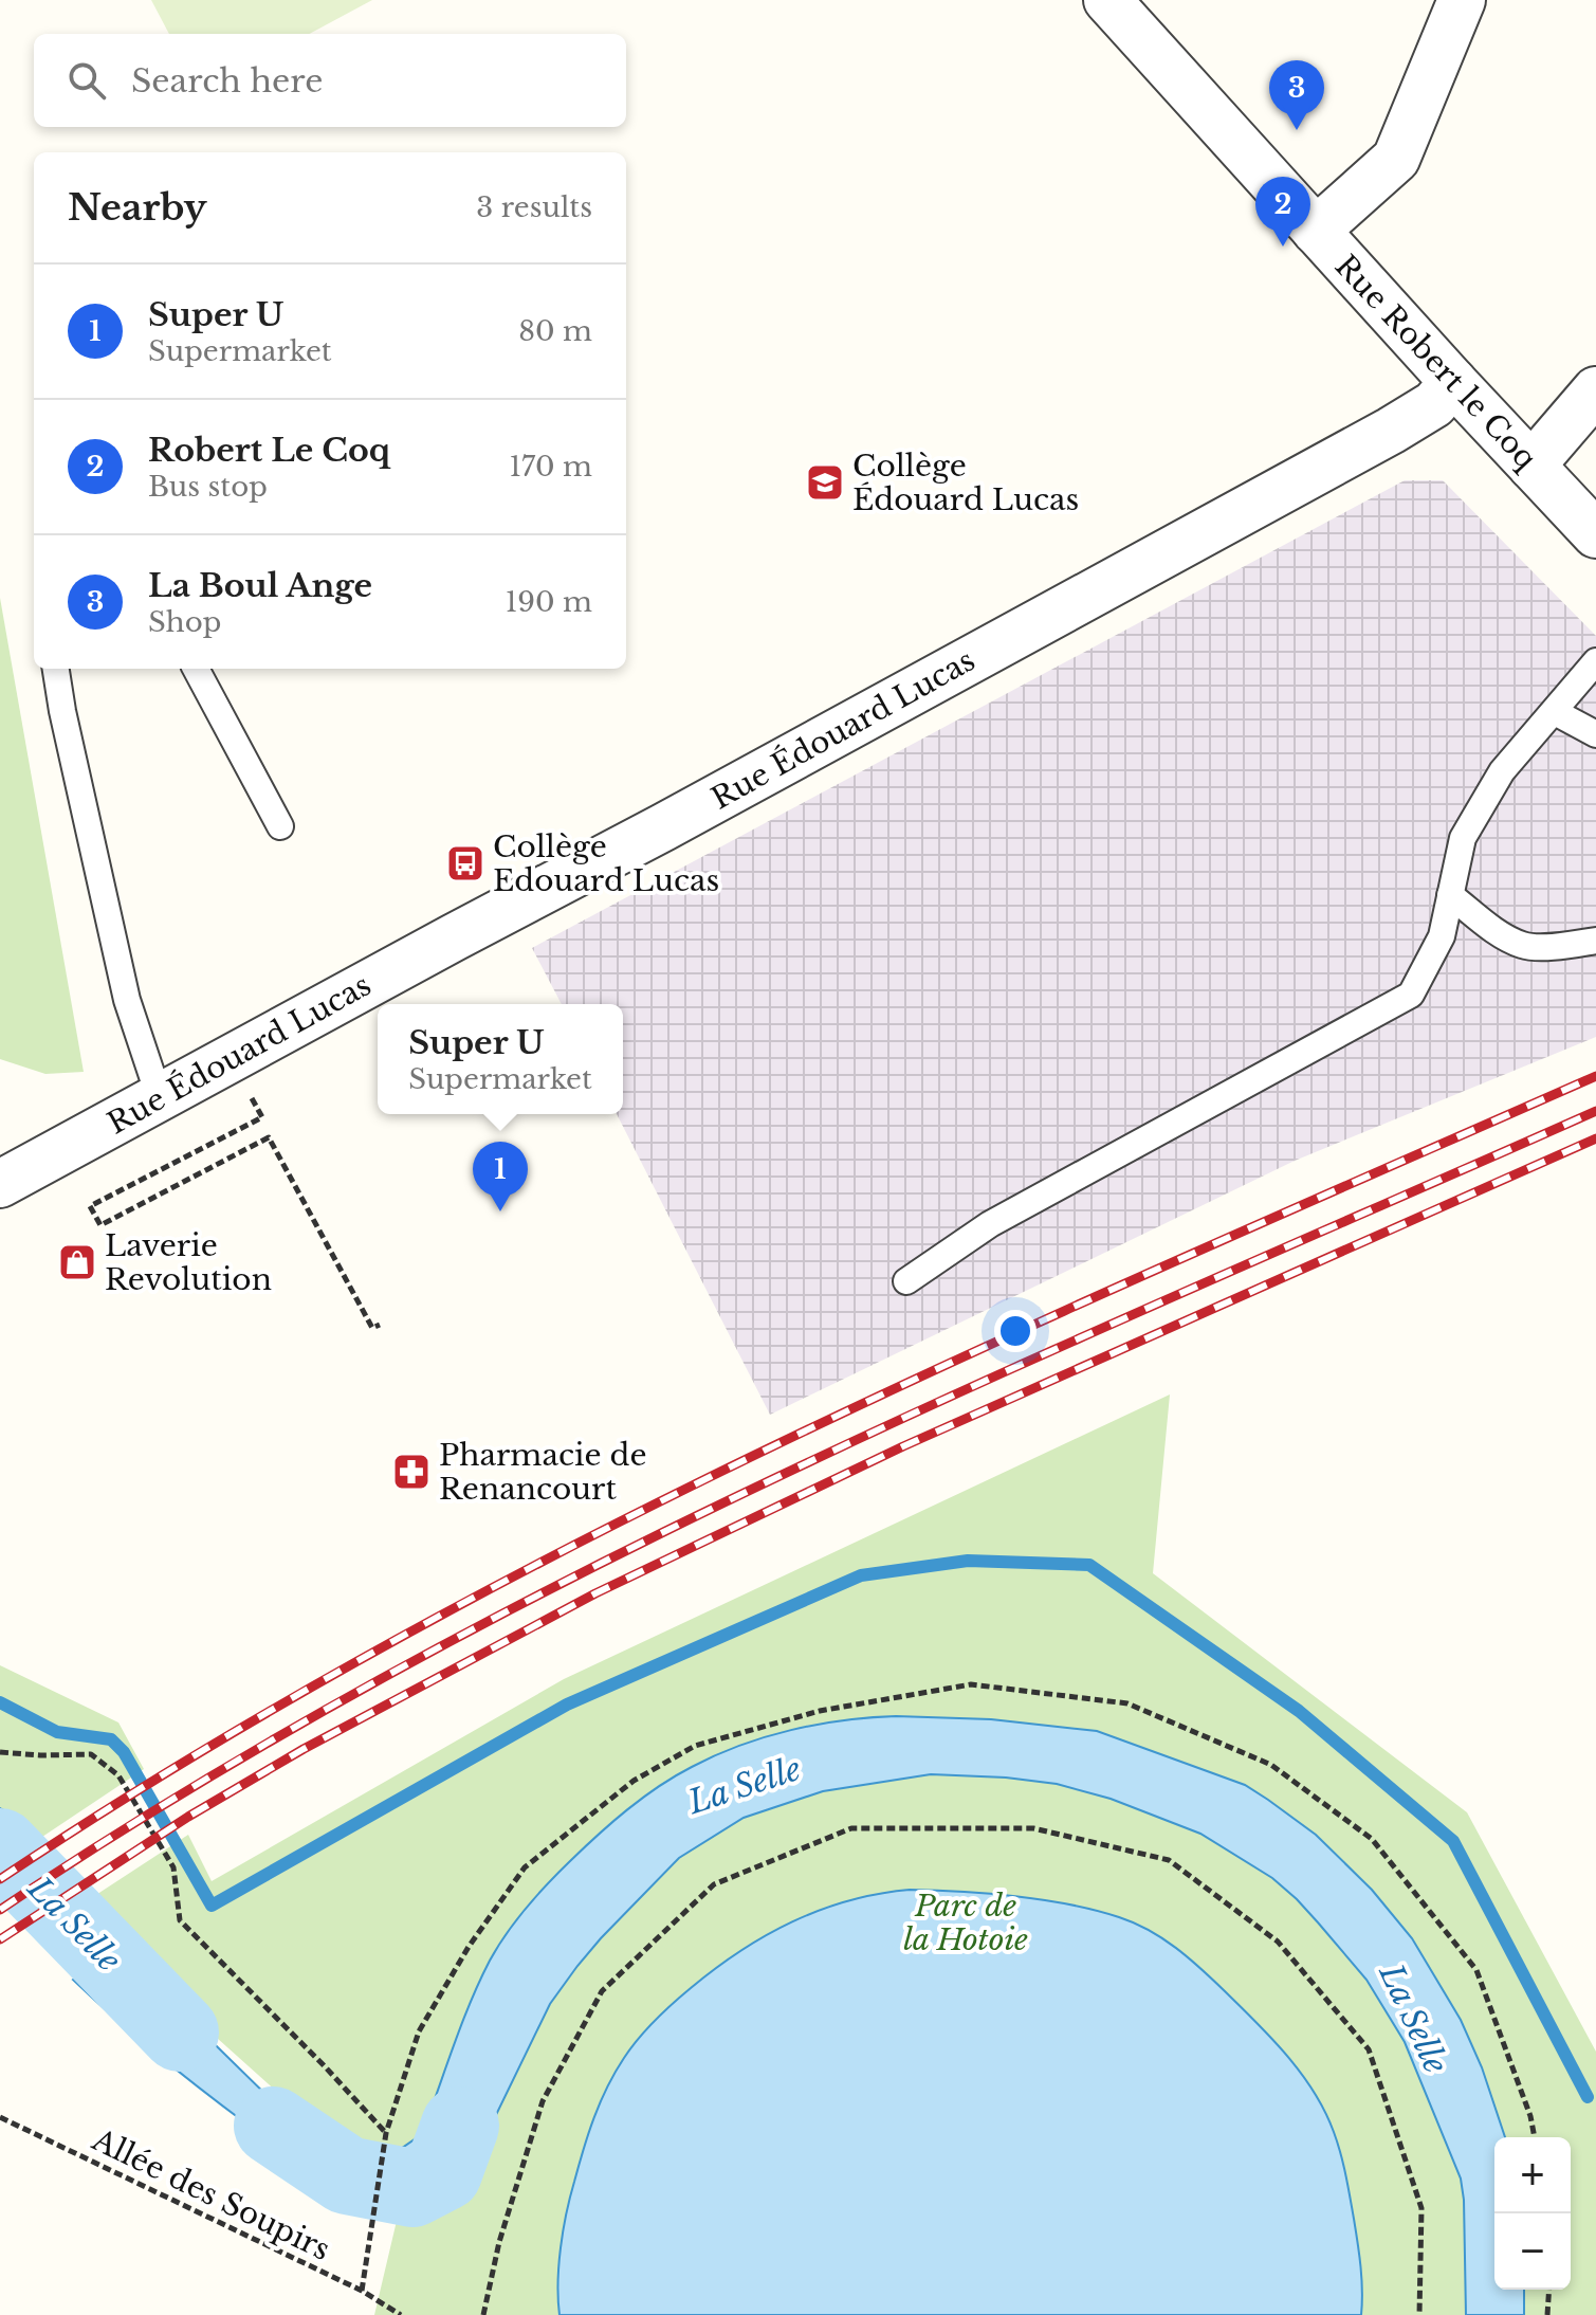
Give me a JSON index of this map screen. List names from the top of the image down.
{
  "streets": {
    "street": ["Rue Robert le Coq", "Rue Édouard Lucas"],
    "path": ["Allée des Soupirs"]
  },
  "crossings": [
    ["Rue Robert le Coq", "Rue Édouard Lucas"]
  ],
  "water": ["La Selle"],
  "parks": ["Parc de la Hotoie"],
  "places": {
    "school or university": ["Collège Édouard Lucas"],
    "bus stop": ["Collège Edouard Lucas"],
    "shop": ["Laverie Revolution"],
    "pharmacy": ["Pharmacie de Renancourt"]
  },
  "page": {
    "search": "Search here",
    "pins": ["3", "2", "1"],
    "heading": ["Nearby", "3 results"],
    "list": [
      {
        "mark": "1",
        "name": "Super U",
        "note": "Supermarket",
        "value": "80 m"
      },
      {
        "mark": "2",
        "name": "Robert Le Coq",
        "note": "Bus stop",
        "value": "170 m"
      },
      {
        "mark": "3",
        "name": "La Boul Ange",
        "note": "Shop",
        "value": "190 m"
      }
    ],
    "popup": ["Super U", "Supermarket"],
    "map_buttons": ["+", "−"]
  }
}
